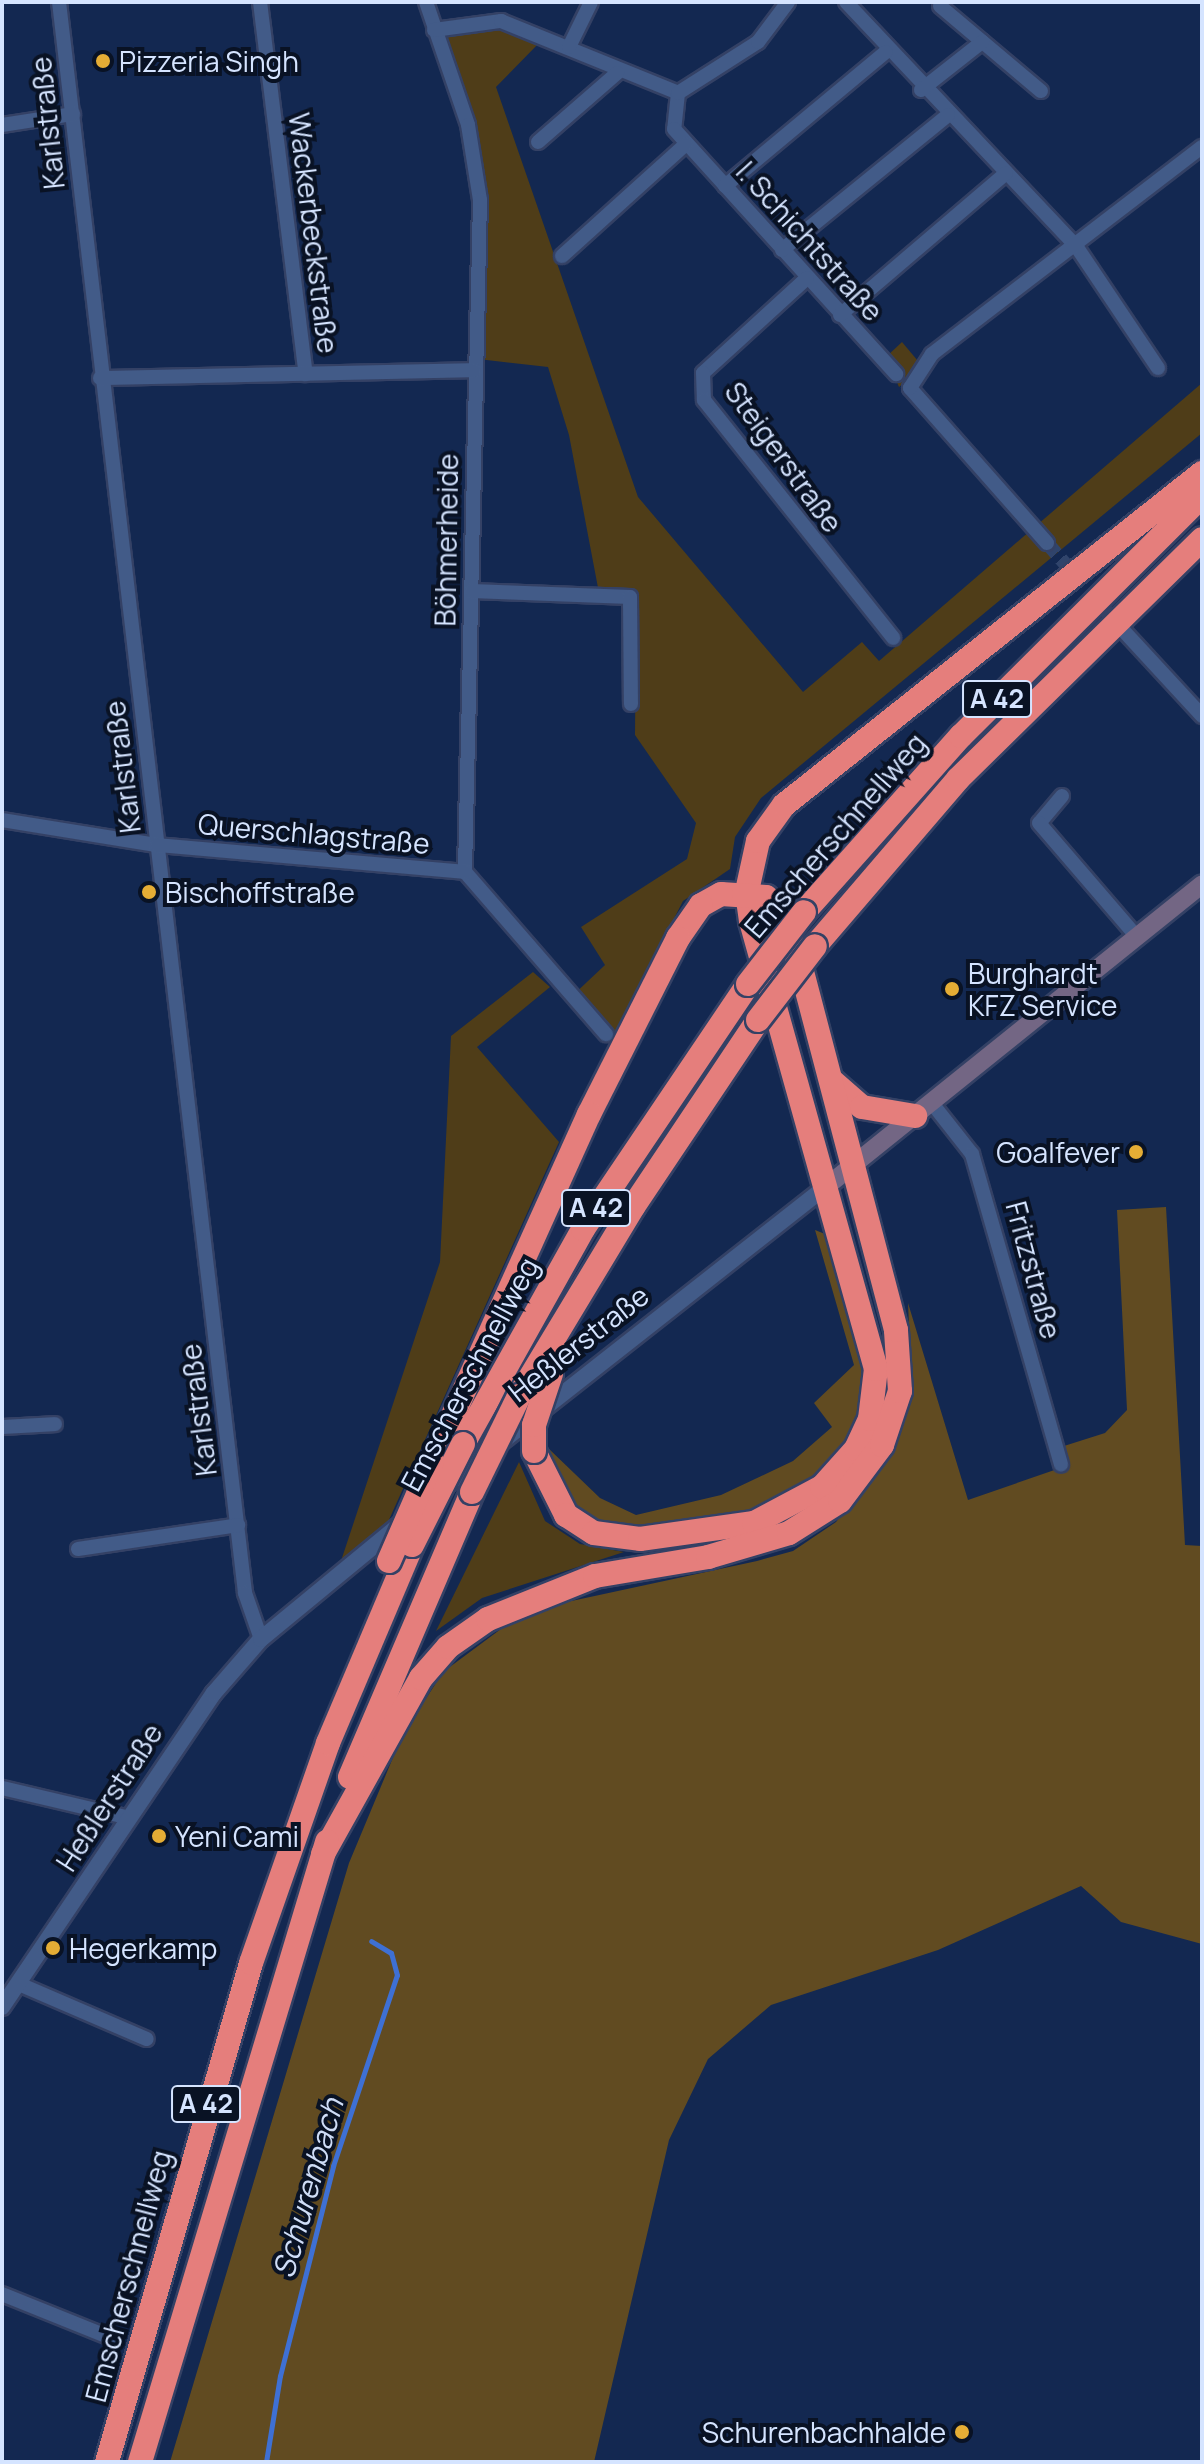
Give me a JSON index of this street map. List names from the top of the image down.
{
  "streets": {
    "highway": ["A 42", "Emscherschnellweg"],
    "main road": ["Heßlerstraße"],
    "street": [
      "Karlstraße",
      "Wackerbeckstraße",
      "I. Schichtstraße",
      "Steigerstraße",
      "Böhmerheide",
      "Querschlagstraße",
      "Fritzstraße"
    ]
  },
  "crossings": [
    ["Karlstraße", "Querschlagstraße"],
    ["Karlstraße", "Heßlerstraße"],
    ["I. Schichtstraße", "Steigerstraße"],
    ["Böhmerheide", "Querschlagstraße"],
    ["Fritzstraße", "Heßlerstraße"]
  ],
  "water": ["Schurenbach"],
  "places": [
    "Pizzeria Singh",
    "Bischoffstraße",
    "Burghardt KFZ Service",
    "Goalfever",
    "Yeni Cami",
    "Hegerkamp",
    "Schurenbachhalde"
  ]
}
